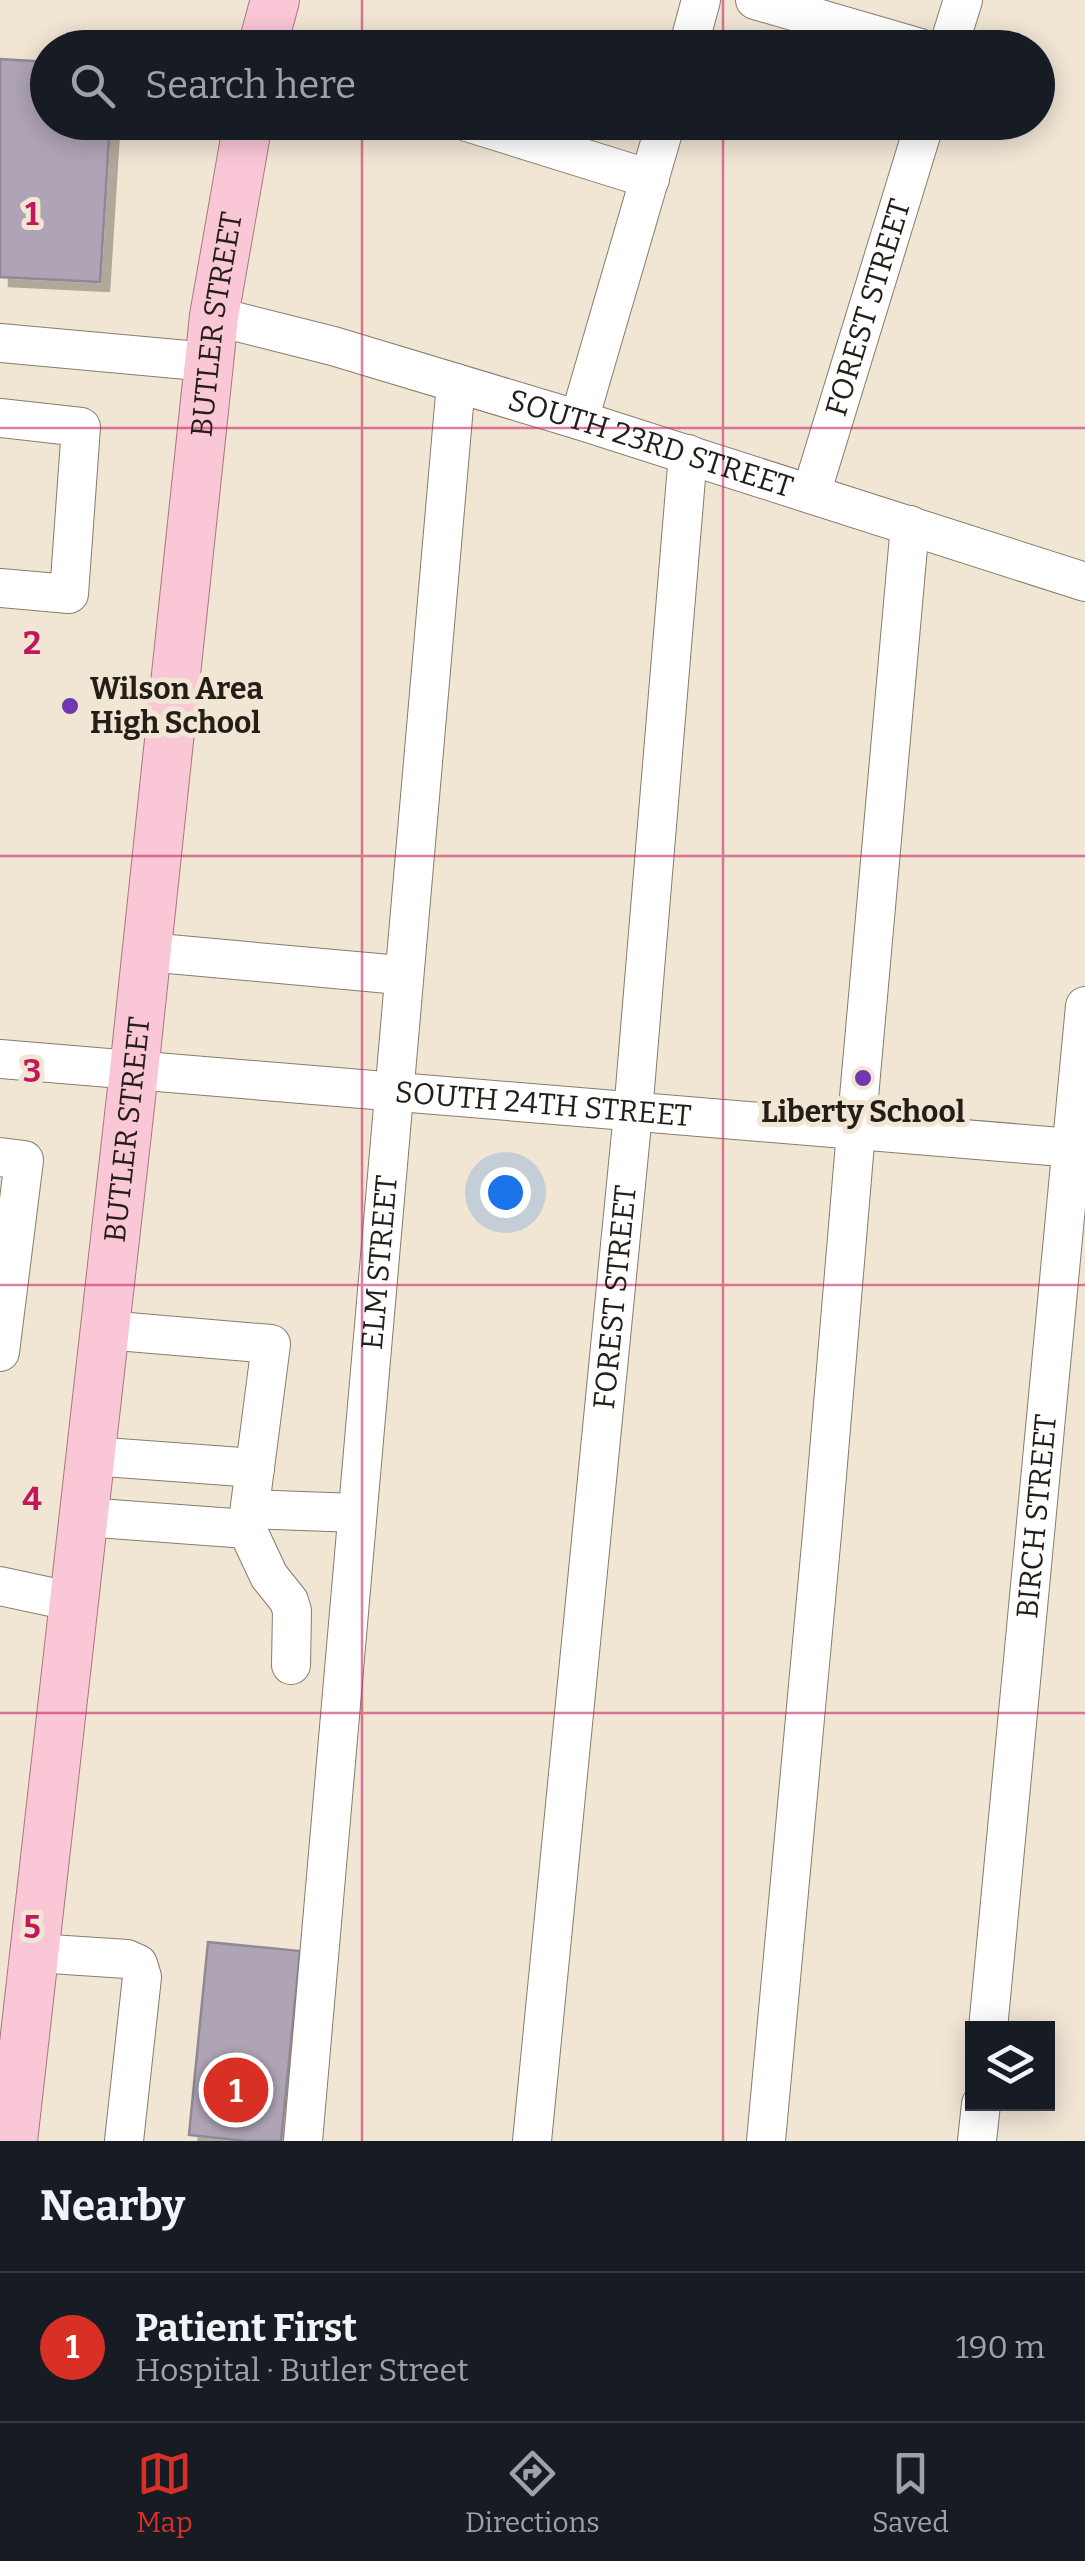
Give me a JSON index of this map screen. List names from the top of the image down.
{
  "streets": {
    "main road": ["BUTLER STREET"],
    "street": [
      "FOREST STREET",
      "SOUTH 23RD STREET",
      "SOUTH 24TH STREET",
      "ELM STREET",
      "BIRCH STREET"
    ]
  },
  "crossings": [
    ["FOREST STREET", "SOUTH 23RD STREET"],
    ["FOREST STREET", "SOUTH 24TH STREET"],
    ["BUTLER STREET", "SOUTH 23RD STREET"],
    ["BUTLER STREET", "SOUTH 24TH STREET"],
    ["SOUTH 23RD STREET", "ELM STREET"],
    ["SOUTH 24TH STREET", "ELM STREET"],
    ["SOUTH 24TH STREET", "BIRCH STREET"]
  ],
  "places": ["Wilson Area High School", "Liberty School"],
  "page": {
    "search": "Search here",
    "pins": "1",
    "heading": "Nearby",
    "list": [
      {
        "mark": "1",
        "name": "Patient First",
        "note": "Hospital · Butler Street",
        "value": "190 m"
      }
    ],
    "nav": ["Map", "Directions", "Saved"]
  },
  "grid": {
    "rows": [
      "1",
      "2",
      "3",
      "4",
      "5"
    ]
  }
}
